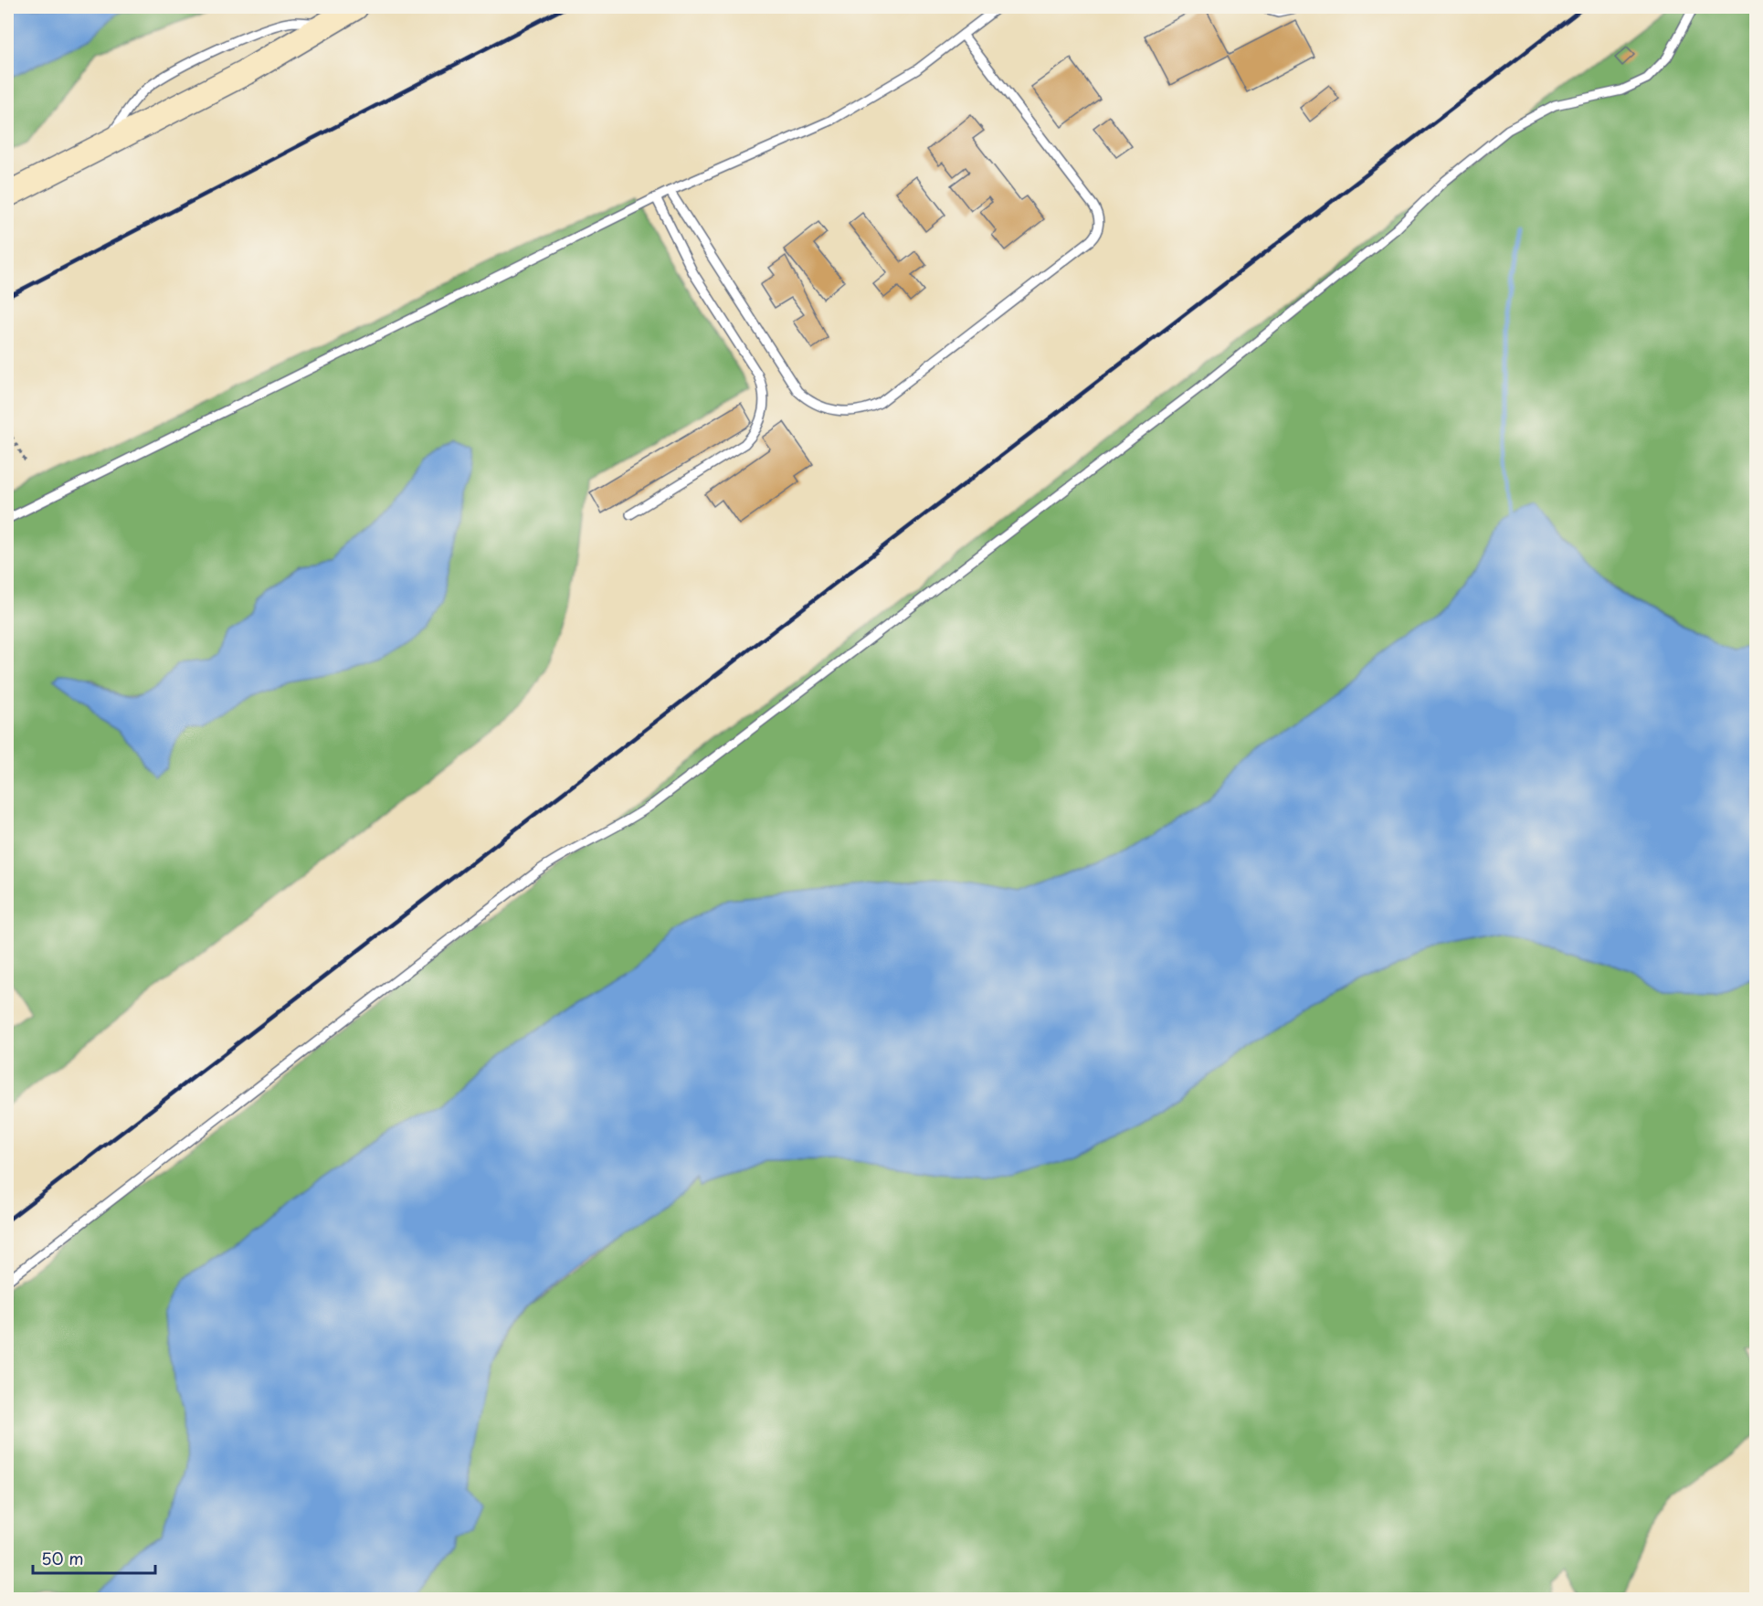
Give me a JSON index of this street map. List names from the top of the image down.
{
  "scale_bar": "50 m"
}
